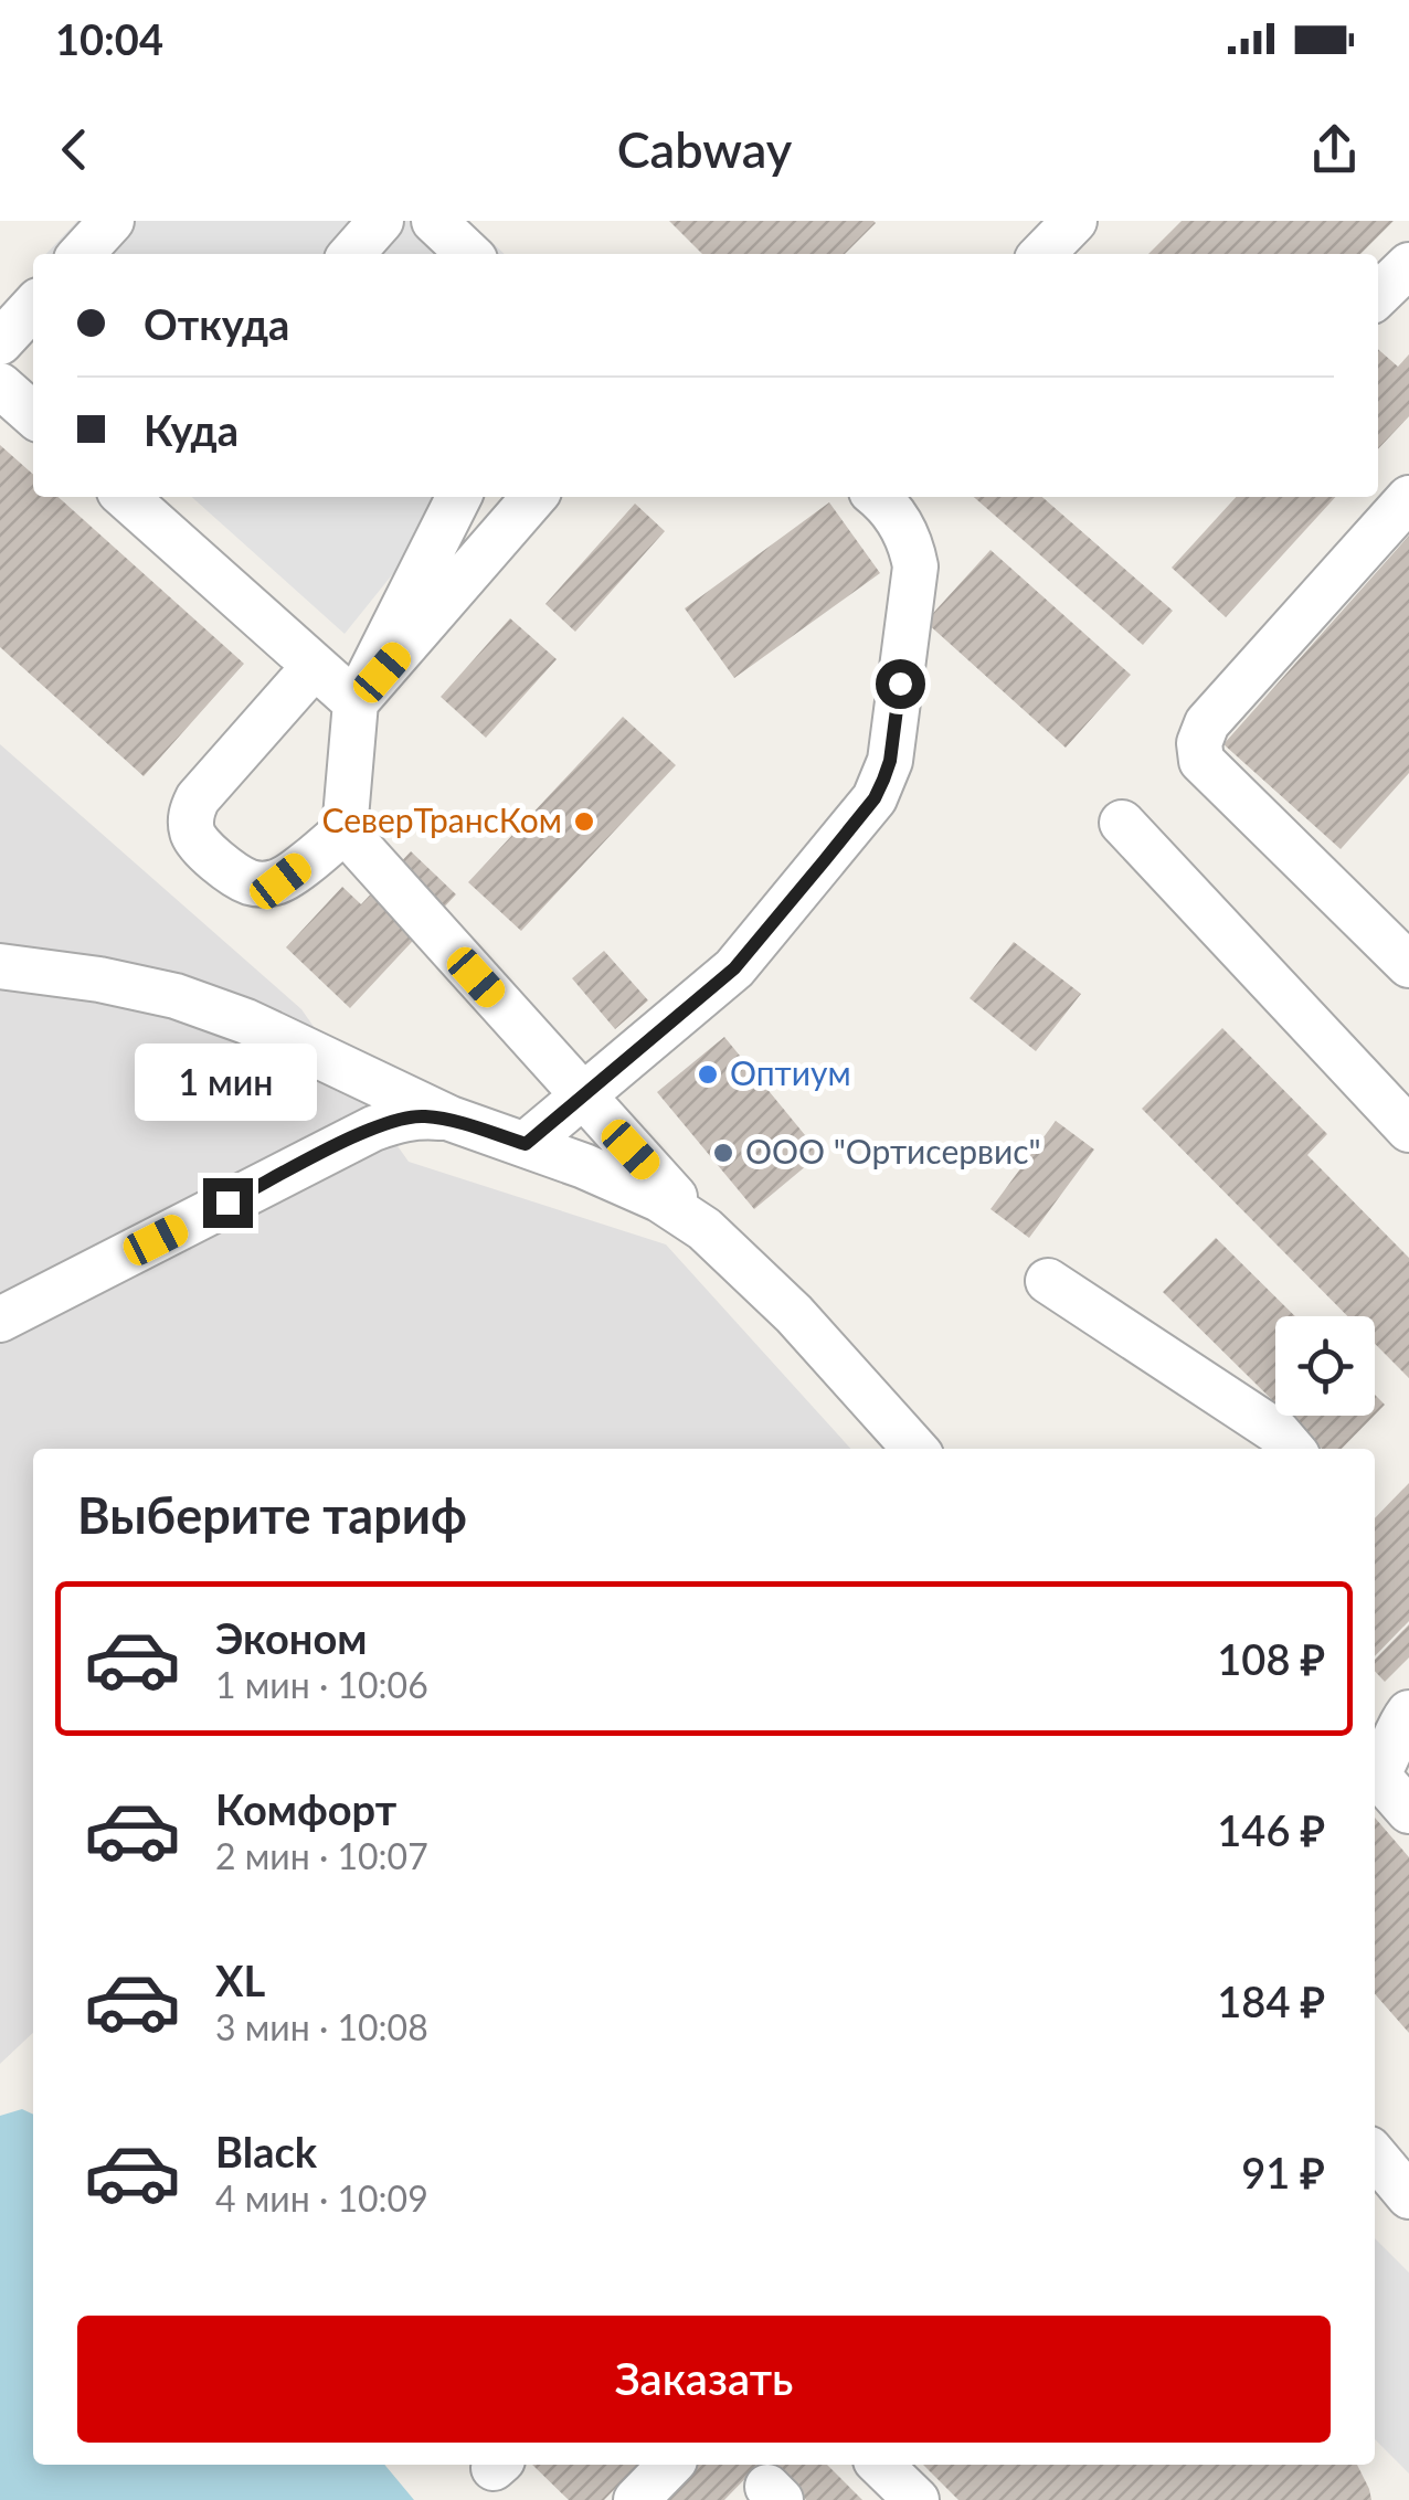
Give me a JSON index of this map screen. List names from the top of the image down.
{
  "places": ["СеверТрансКом", "Оптиум", "ООО \"Ортисервис\""],
  "page": {
    "status": "10:04",
    "header": "Cabway",
    "banner": ["Откуда", "Куда"],
    "bubble": "1 мин",
    "heading": "Выберите тариф",
    "list": [
      {
        "name": "Эконом",
        "note": "1 мин · 10:06",
        "value": "108 ₽"
      },
      {
        "name": "Комфорт",
        "note": "2 мин · 10:07",
        "value": "146 ₽"
      },
      {
        "name": "XL",
        "note": "3 мин · 10:08",
        "value": "184 ₽"
      },
      {
        "name": "Black",
        "note": "4 мин · 10:09",
        "value": "91 ₽"
      }
    ],
    "buttons": "Заказать"
  }
}
